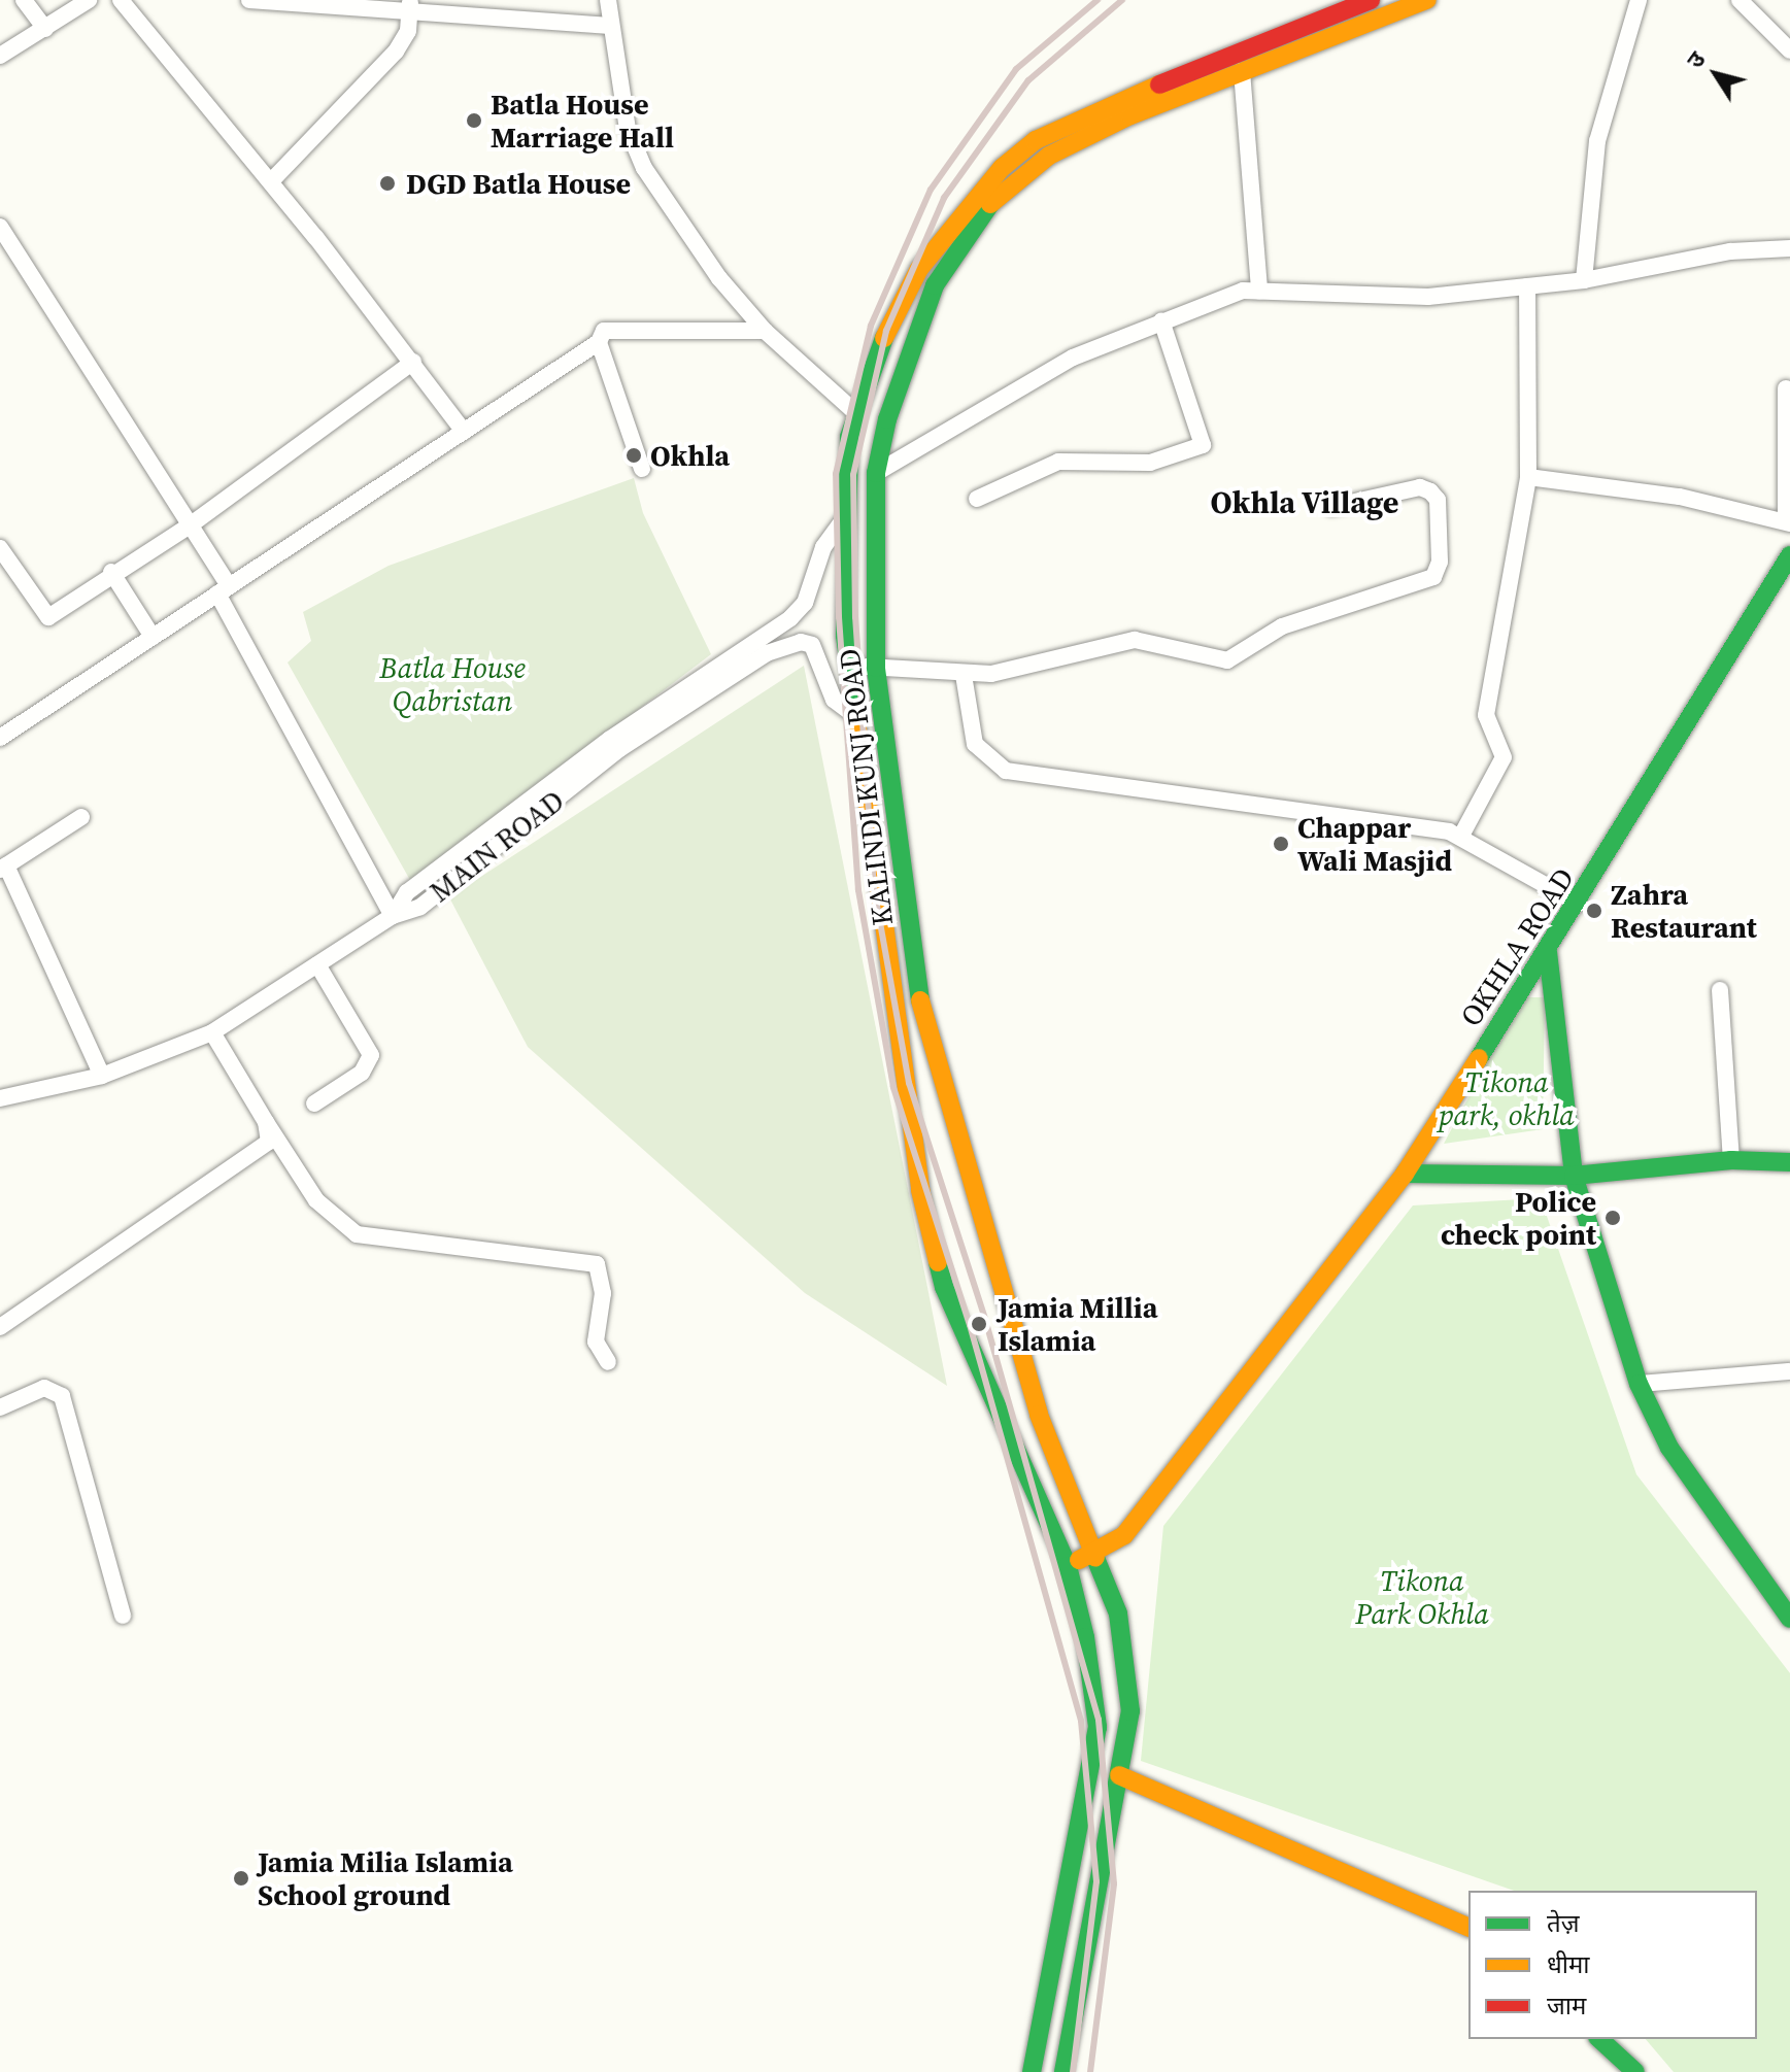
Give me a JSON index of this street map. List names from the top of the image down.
{
  "streets": {
    "main road": ["KALINDI KUNJ ROAD", "OKHLA ROAD"],
    "street": ["MAIN ROAD"]
  },
  "crossings": [
    ["KALINDI KUNJ ROAD", "MAIN ROAD"],
    ["KALINDI KUNJ ROAD", "OKHLA ROAD"]
  ],
  "districts": ["Okhla Village"],
  "parks": ["Batla House Qabristan", "Tikona park, okhla", "Tikona Park Okhla"],
  "places": [
    "Batla House Marriage Hall",
    "DGD Batla House",
    "Okhla",
    "Chappar Wali Masjid",
    "Zahra Restaurant",
    "Police check point",
    "Jamia Millia Islamia",
    "Jamia Milia Islamia School ground"
  ],
  "legend": ["तेज़", "धीमा", "जाम"],
  "north": "top left"
}
